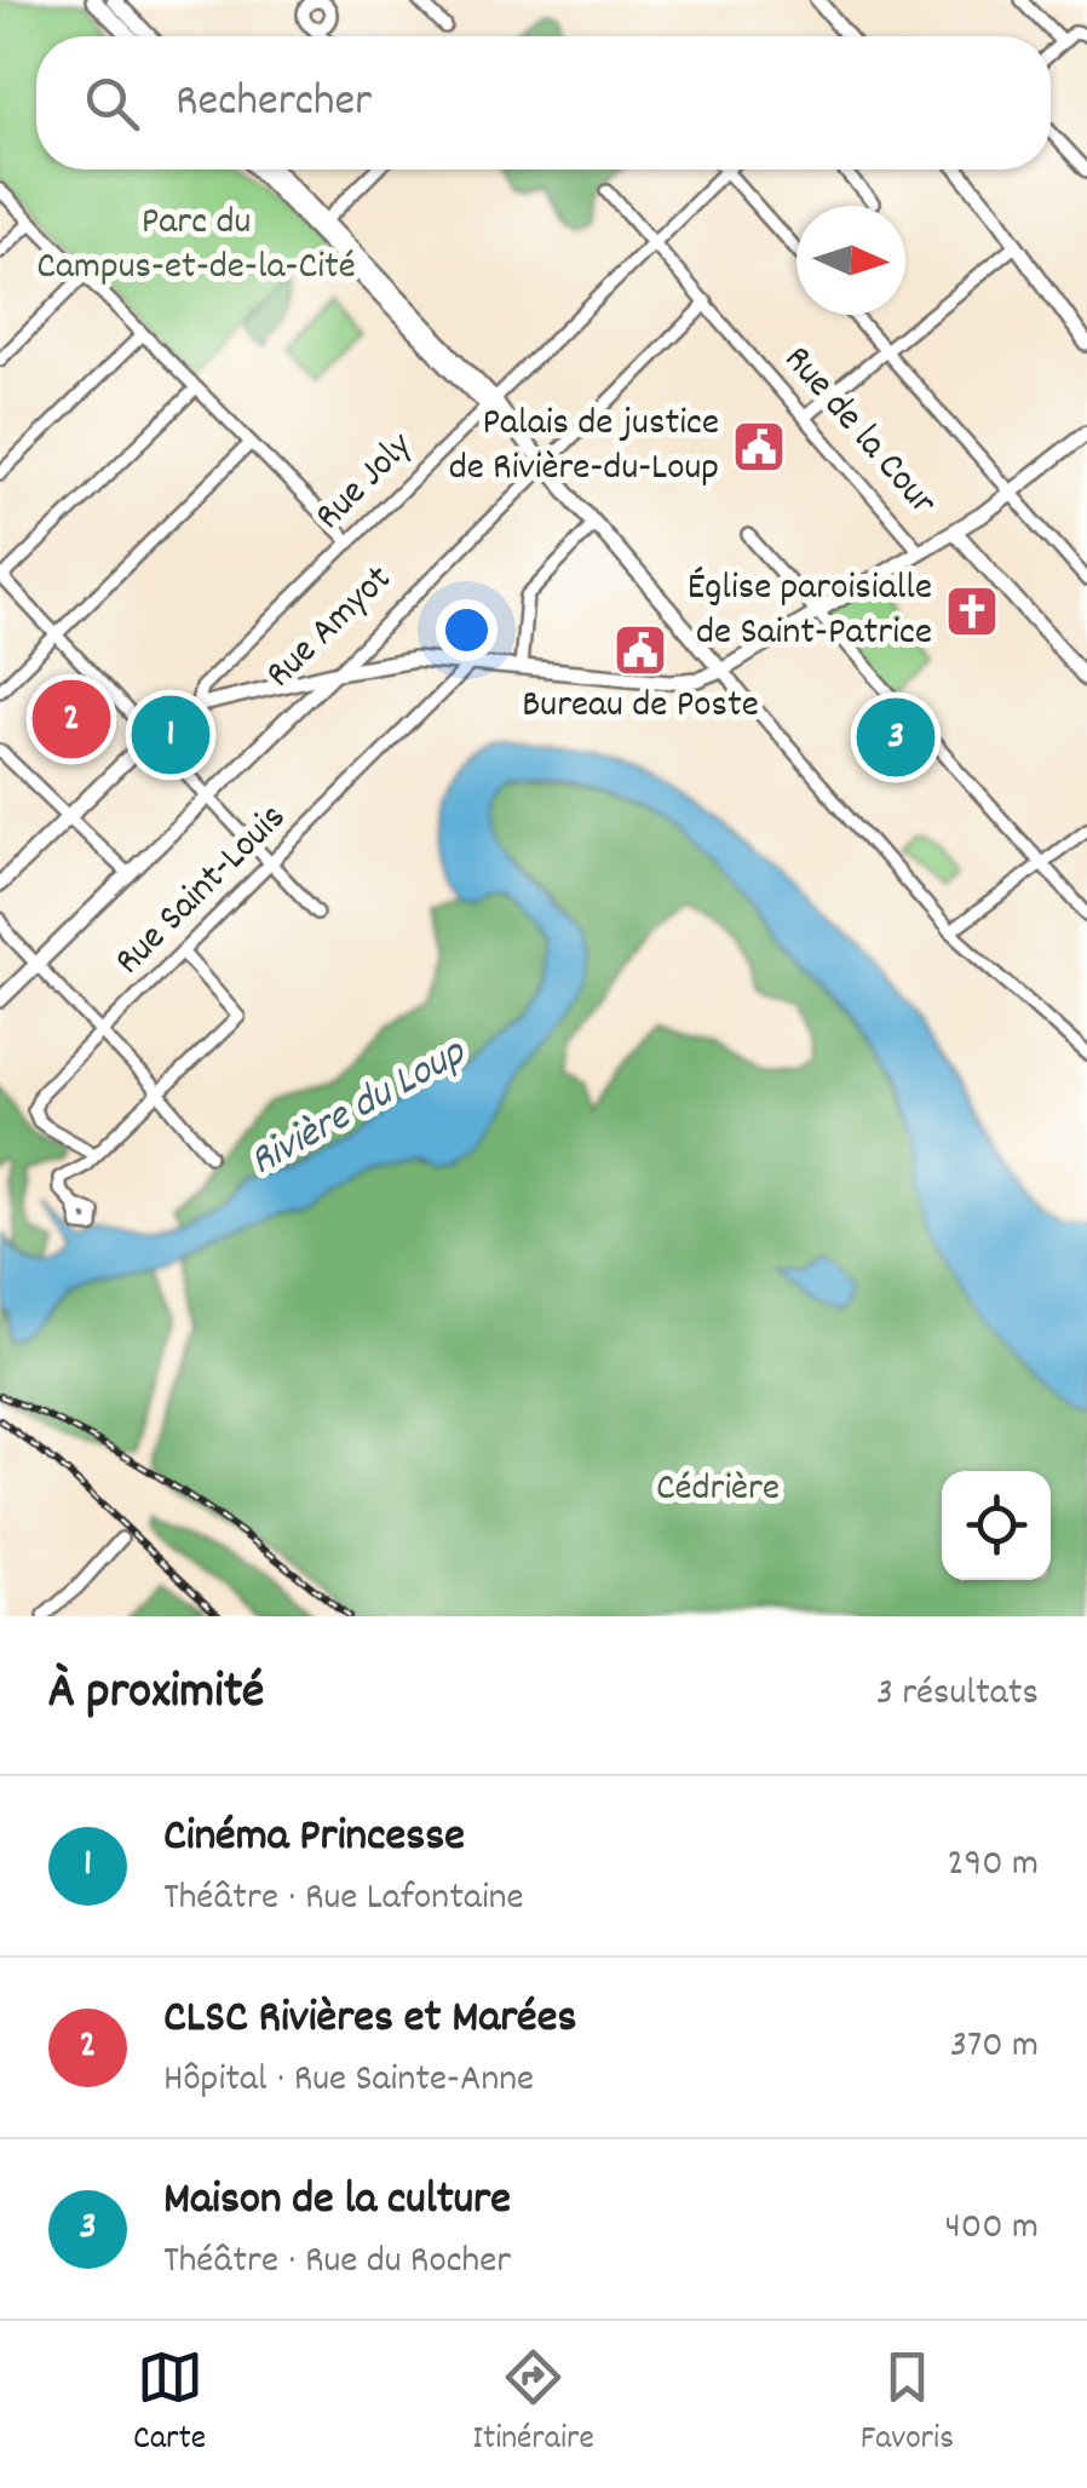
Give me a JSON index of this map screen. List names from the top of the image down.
{
  "streets": {
    "main road": ["Rue Amyot"],
    "street": ["Rue de la Cour", "Rue Joly", "Rue Saint-Louis"]
  },
  "crossings": [
    ["Rue de la Cour", "Rue Joly"],
    ["Rue de la Cour", "Rue Amyot"]
  ],
  "water": ["Rivière du Loup"],
  "parks": ["Parc du Campus-et-de-la-Cité", "Cédrière"],
  "places": {
    "public building": ["Palais de justice de Rivière-du-Loup", "Bureau de Poste"],
    "church": ["Église paroisialle de Saint-Patrice"]
  },
  "north": "right",
  "page": {
    "search": "Rechercher",
    "pins": ["2", "1", "3"],
    "heading": ["À proximité", "3 résultats"],
    "list": [
      {
        "mark": "1",
        "name": "Cinéma Princesse",
        "note": "Théâtre · Rue Lafontaine",
        "value": "290 m"
      },
      {
        "mark": "2",
        "name": "CLSC Rivières et Marées",
        "note": "Hôpital · Rue Sainte-Anne",
        "value": "370 m"
      },
      {
        "mark": "3",
        "name": "Maison de la culture",
        "note": "Théâtre · Rue du Rocher",
        "value": "400 m"
      }
    ],
    "nav": ["Carte", "Itinéraire", "Favoris"]
  }
}
